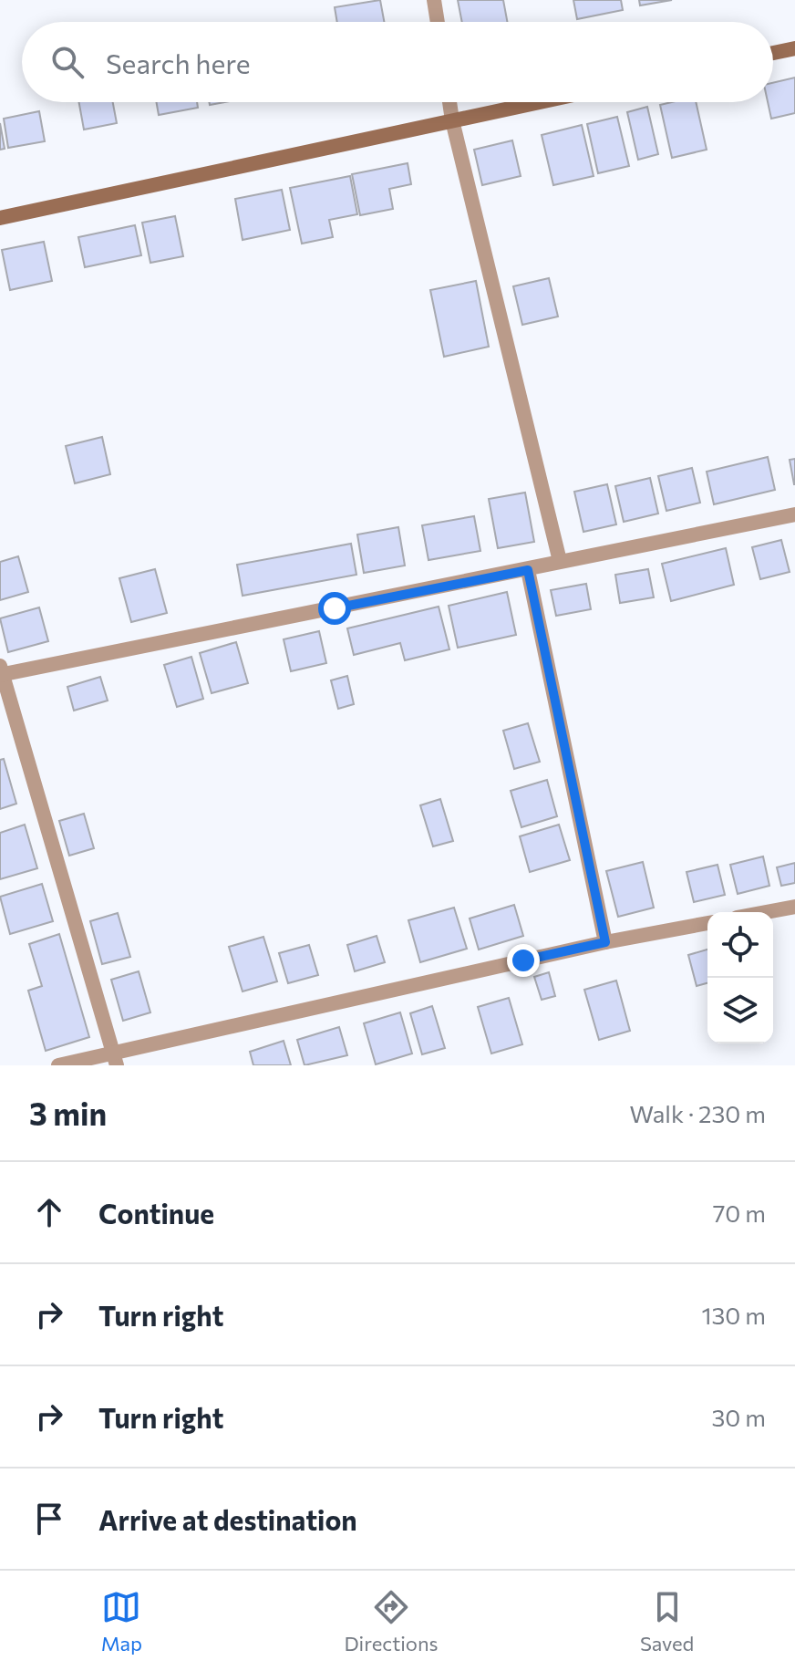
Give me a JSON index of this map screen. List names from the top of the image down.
{
  "page": {
    "search": "Search here",
    "heading": ["3 min", "Walk · 230 m"],
    "list": [
      ["Continue", "70 m"],
      ["Turn right", "130 m"],
      ["Turn right", "30 m"],
      "Arrive at destination"
    ],
    "nav": ["Map", "Directions", "Saved"]
  }
}
